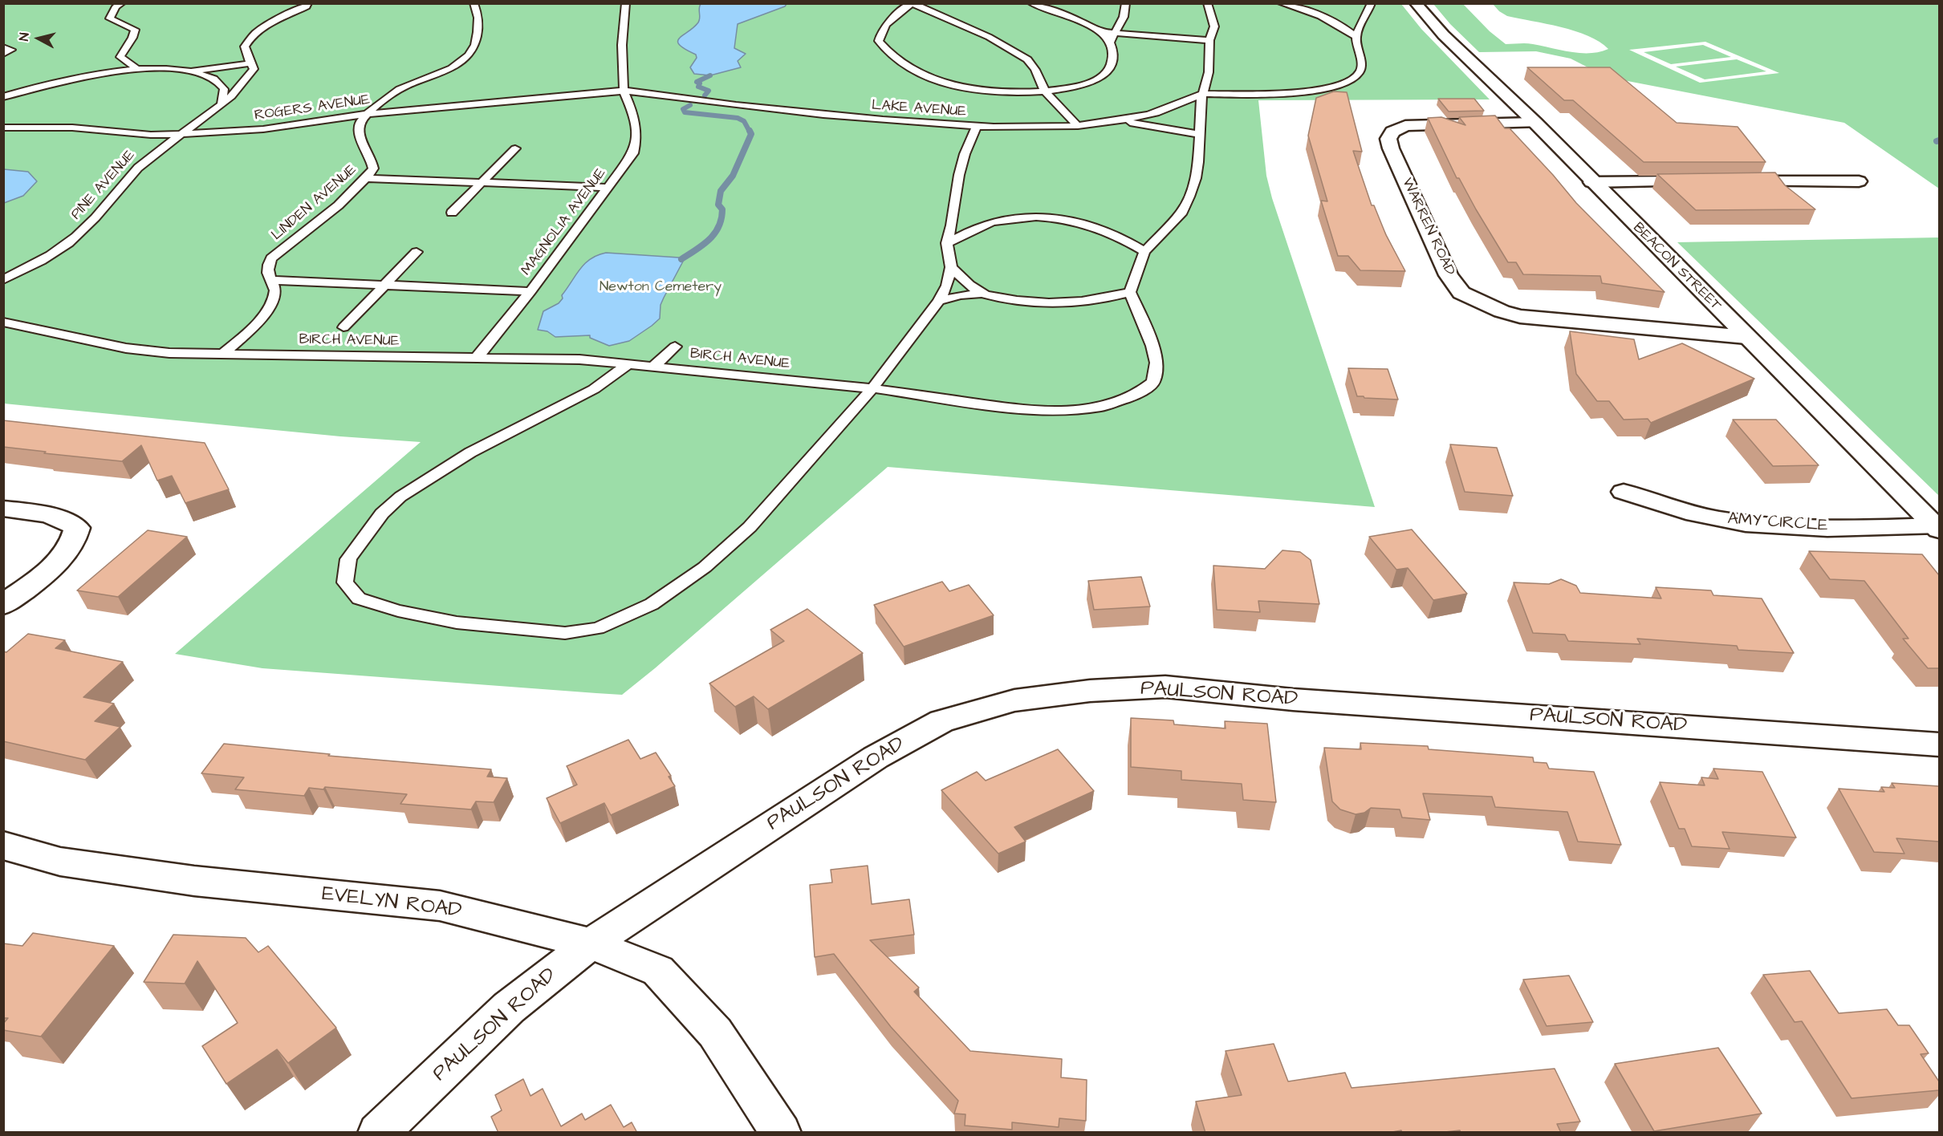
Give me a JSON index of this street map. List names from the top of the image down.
{
  "streets": {
    "street": [
      "WARREN ROAD",
      "BEACON STREET",
      "AMY CIRCLE",
      "PAULSON ROAD",
      "EVELYN ROAD"
    ],
    "lane": [
      "ROGERS AVENUE",
      "LAKE AVENUE",
      "PINE AVENUE",
      "LINDEN AVENUE",
      "MAGNOLIA AVENUE",
      "BIRCH AVENUE"
    ]
  },
  "crossings": [
    ["ROGERS AVENUE", "LAKE AVENUE"],
    ["ROGERS AVENUE", "PINE AVENUE"],
    ["ROGERS AVENUE", "LINDEN AVENUE"],
    ["ROGERS AVENUE", "MAGNOLIA AVENUE"],
    ["LAKE AVENUE", "MAGNOLIA AVENUE"],
    ["LINDEN AVENUE", "BIRCH AVENUE"],
    ["MAGNOLIA AVENUE", "BIRCH AVENUE"],
    ["WARREN ROAD", "BEACON STREET"],
    ["BEACON STREET", "AMY CIRCLE"],
    ["PAULSON ROAD", "EVELYN ROAD"]
  ],
  "parks": ["Newton Cemetery"],
  "north": "left"
}
